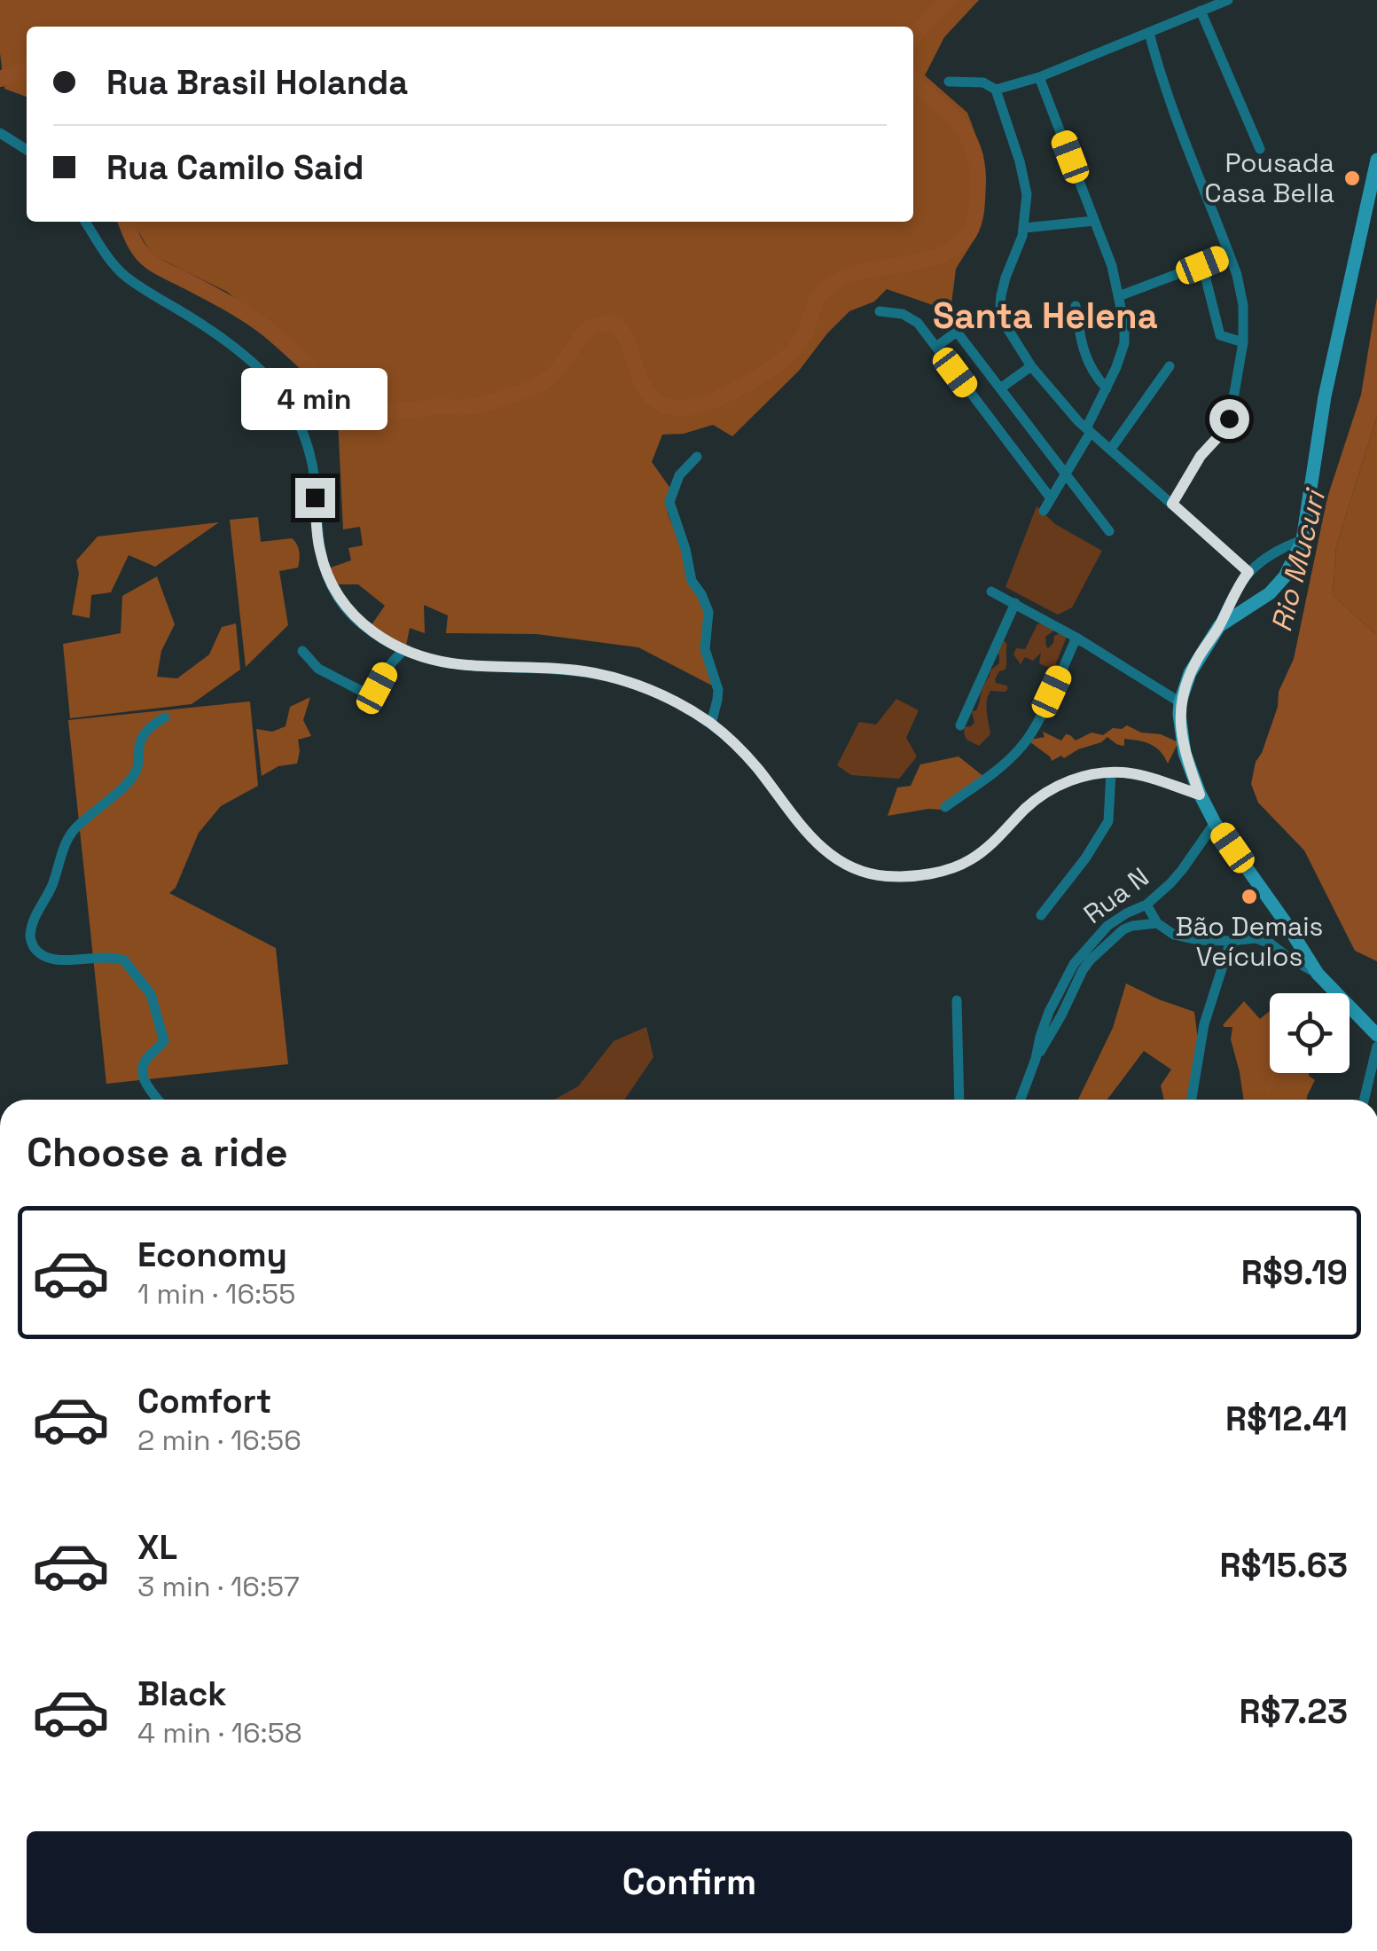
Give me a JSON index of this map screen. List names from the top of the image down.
{
  "streets": {
    "street": ["Rua N"]
  },
  "districts": ["Santa Helena"],
  "water": ["Rio Mucuri"],
  "places": ["Pousada Casa Bella", "Bão Demais Veículos"],
  "page": {
    "banner": ["Rua Brasil Holanda", "Rua Camilo Said"],
    "bubble": "4 min",
    "heading": "Choose a ride",
    "list": [
      {
        "name": "Economy",
        "note": "1 min · 16:55",
        "value": "R$9.19"
      },
      {
        "name": "Comfort",
        "note": "2 min · 16:56",
        "value": "R$12.41"
      },
      {
        "name": "XL",
        "note": "3 min · 16:57",
        "value": "R$15.63"
      },
      {
        "name": "Black",
        "note": "4 min · 16:58",
        "value": "R$7.23"
      }
    ],
    "buttons": "Confirm"
  }
}
